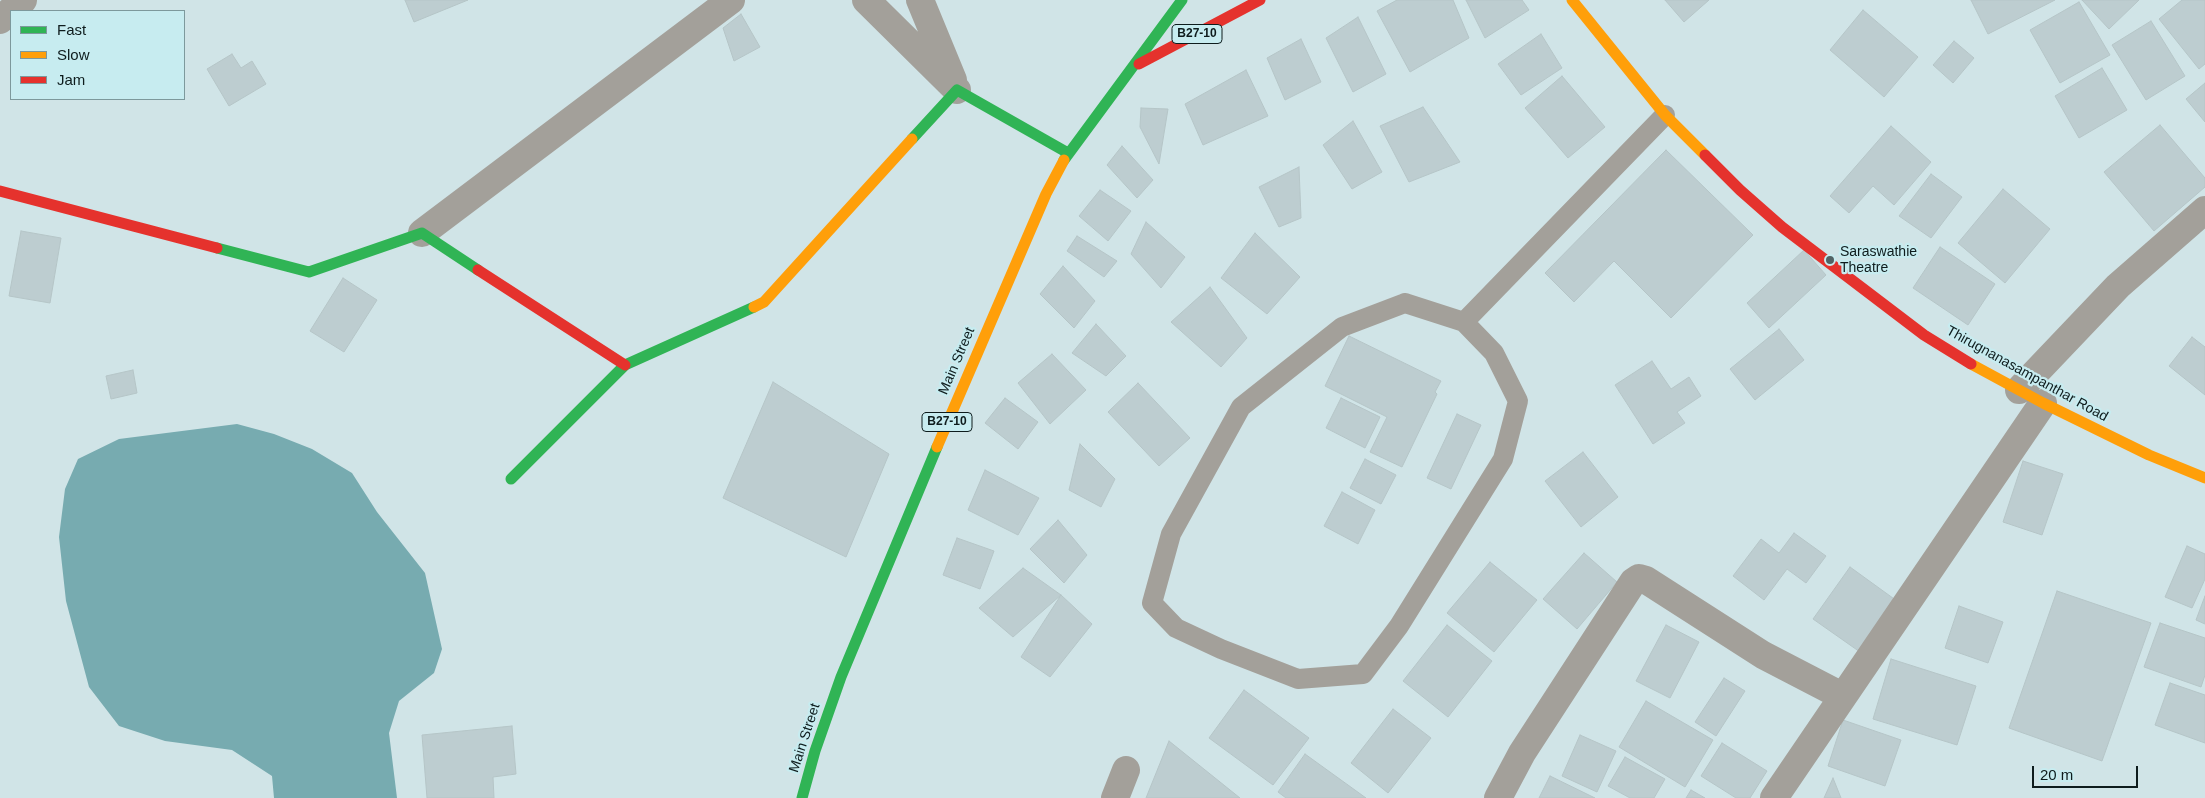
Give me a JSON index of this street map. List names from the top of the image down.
{
  "streets": {
    "main road": ["B27-10", "Main Street", "Thirugnanasampanthar Road"]
  },
  "places": ["Saraswathie Theatre"],
  "legend": ["Fast", "Slow", "Jam"],
  "scale_bar": "20 m"
}
